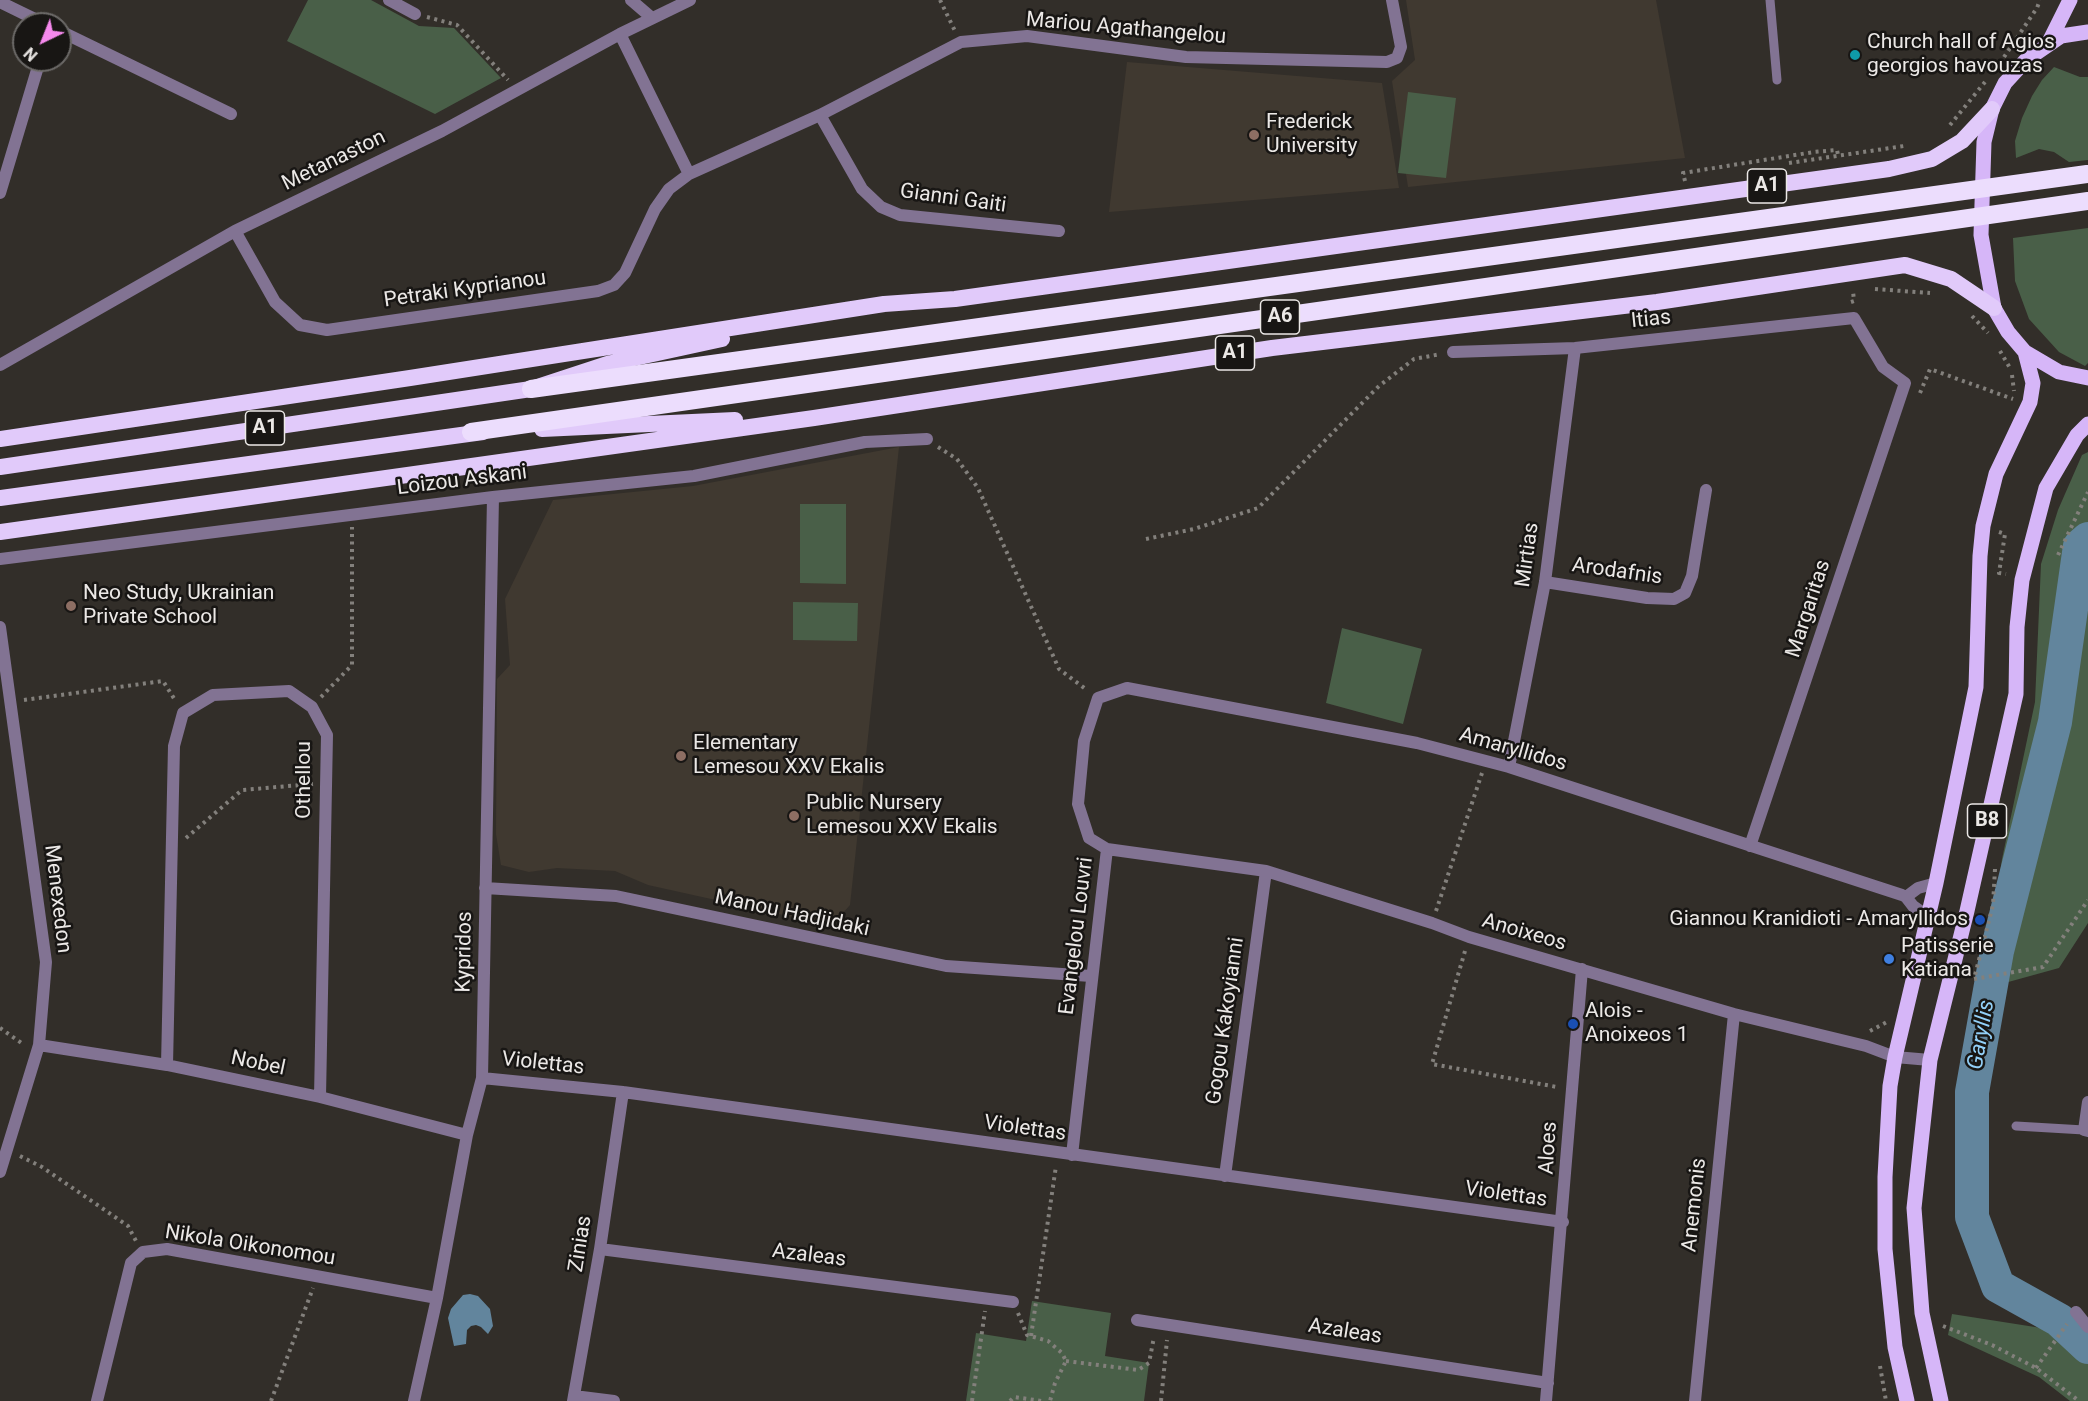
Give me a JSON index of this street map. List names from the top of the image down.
{
  "streets": {
    "highway": ["A1", "A6"],
    "main road": ["B8"],
    "street": [
      "Mariou Agathangelou",
      "Metanaston",
      "Gianni Gaiti",
      "Petraki Kyprianou",
      "Itias",
      "Loizou Askani",
      "Mirtias",
      "Arodafnis",
      "Margaritas",
      "Amaryllidos",
      "Othellou",
      "Menexedon",
      "Manou Hadjidaki",
      "Anoixeos",
      "Evangelou Louvri",
      "Kypridos",
      "Gogou Kakoyianni",
      "Nobel",
      "Violettas",
      "Aloes",
      "Anemonis",
      "Zinias",
      "Nikola Oikonomou",
      "Azaleas"
    ]
  },
  "crossings": [
    ["Mariou Agathangelou", "Gianni Gaiti"],
    ["Mariou Agathangelou", "Petraki Kyprianou"],
    ["Metanaston", "Petraki Kyprianou"],
    ["A1", "A6"],
    ["A1", "B8"],
    ["Itias", "Mirtias"],
    ["Itias", "Margaritas"],
    ["Loizou Askani", "Kypridos"],
    ["Mirtias", "Arodafnis"],
    ["Mirtias", "Amaryllidos"],
    ["Margaritas", "Amaryllidos"],
    ["Amaryllidos", "B8"],
    ["Amaryllidos", "Evangelou Louvri"],
    ["Othellou", "Nobel"],
    ["B8", "Anoixeos"],
    ["Menexedon", "Nobel"],
    ["Manou Hadjidaki", "Evangelou Louvri"],
    ["Manou Hadjidaki", "Kypridos"],
    ["Anoixeos", "Evangelou Louvri"],
    ["Anoixeos", "Gogou Kakoyianni"],
    ["Anoixeos", "Aloes"],
    ["Anoixeos", "Anemonis"],
    ["Evangelou Louvri", "Violettas"],
    ["Kypridos", "Nobel"],
    ["Kypridos", "Violettas"],
    ["Kypridos", "Nikola Oikonomou"],
    ["Gogou Kakoyianni", "Violettas"],
    ["Violettas", "Aloes"],
    ["Violettas", "Zinias"],
    ["Aloes", "Azaleas"],
    ["Zinias", "Azaleas"]
  ],
  "water": ["Garyllis"],
  "places": [
    "Church hall of Agios georgios havouzas",
    "Frederick University",
    "Neo Study, Ukrainian Private School",
    "Elementary Lemesou XXV Ekalis",
    "Public Nursery Lemesou XXV Ekalis",
    "Giannou Kranidioti - Amaryllidos",
    "Patisserie Katiana",
    "Alois - Anoixeos 1"
  ],
  "north": "bottom left"
}
